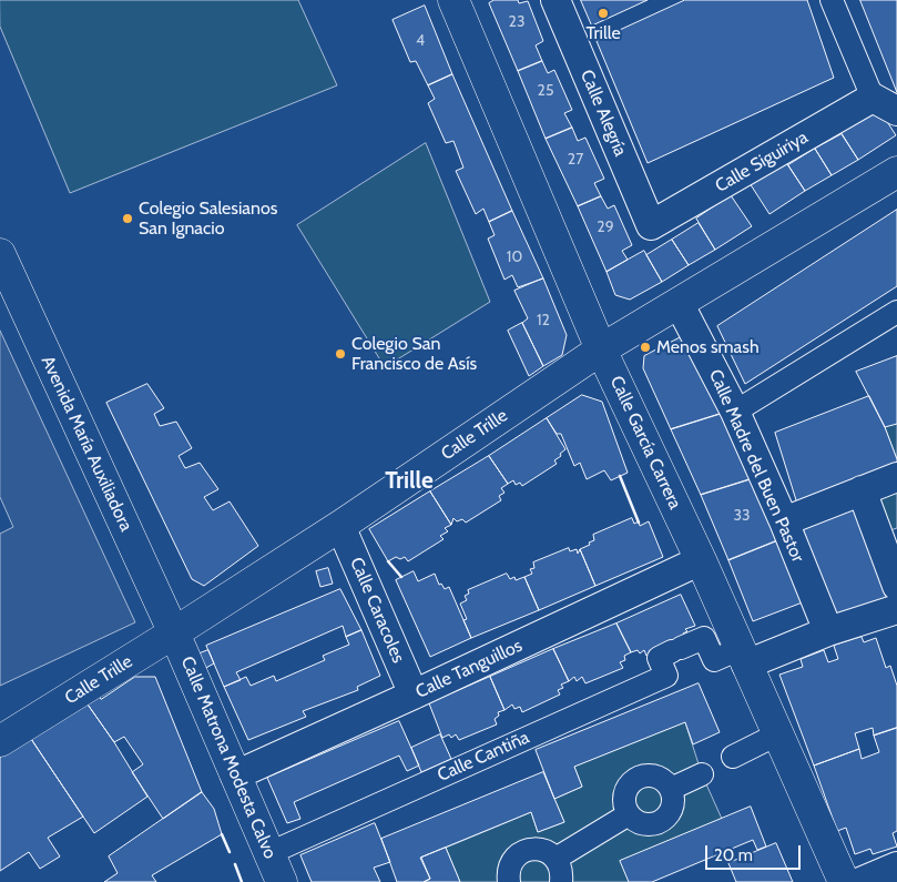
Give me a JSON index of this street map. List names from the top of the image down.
{
  "streets": {
    "street": [
      "Calle Alegría",
      "Calle Siguiriya",
      "Calle Trille",
      "Calle García Carrera",
      "Avenida María Auxiliadora",
      "Calle Madre del Buen Pastor",
      "Calle Caracoles",
      "Calle Tanguillos",
      "Calle Cantiña",
      "Calle Matrona Modesta Calvo"
    ]
  },
  "crossings": [
    ["Calle Alegría", "Calle Siguiriya"],
    ["Calle Trille", "Calle García Carrera"],
    ["Calle Trille", "Avenida María Auxiliadora"],
    ["Calle Trille", "Calle Madre del Buen Pastor"],
    ["Calle Trille", "Calle Caracoles"],
    ["Calle Trille", "Calle Matrona Modesta Calvo"],
    ["Calle García Carrera", "Calle Tanguillos"],
    ["Calle García Carrera", "Calle Cantiña"],
    ["Avenida María Auxiliadora", "Calle Matrona Modesta Calvo"],
    ["Calle Caracoles", "Calle Tanguillos"],
    ["Calle Tanguillos", "Calle Matrona Modesta Calvo"],
    ["Calle Cantiña", "Calle Matrona Modesta Calvo"]
  ],
  "districts": ["Trille"],
  "places": [
    "Trille",
    "Colegio Salesianos San Ignacio",
    "Menos smash",
    "Colegio San Francisco de Asís"
  ],
  "house_numbers": [
    "23",
    "4",
    "25",
    "27",
    "29",
    "10",
    "12",
    "33"
  ],
  "scale_bar": "20 m"
}
